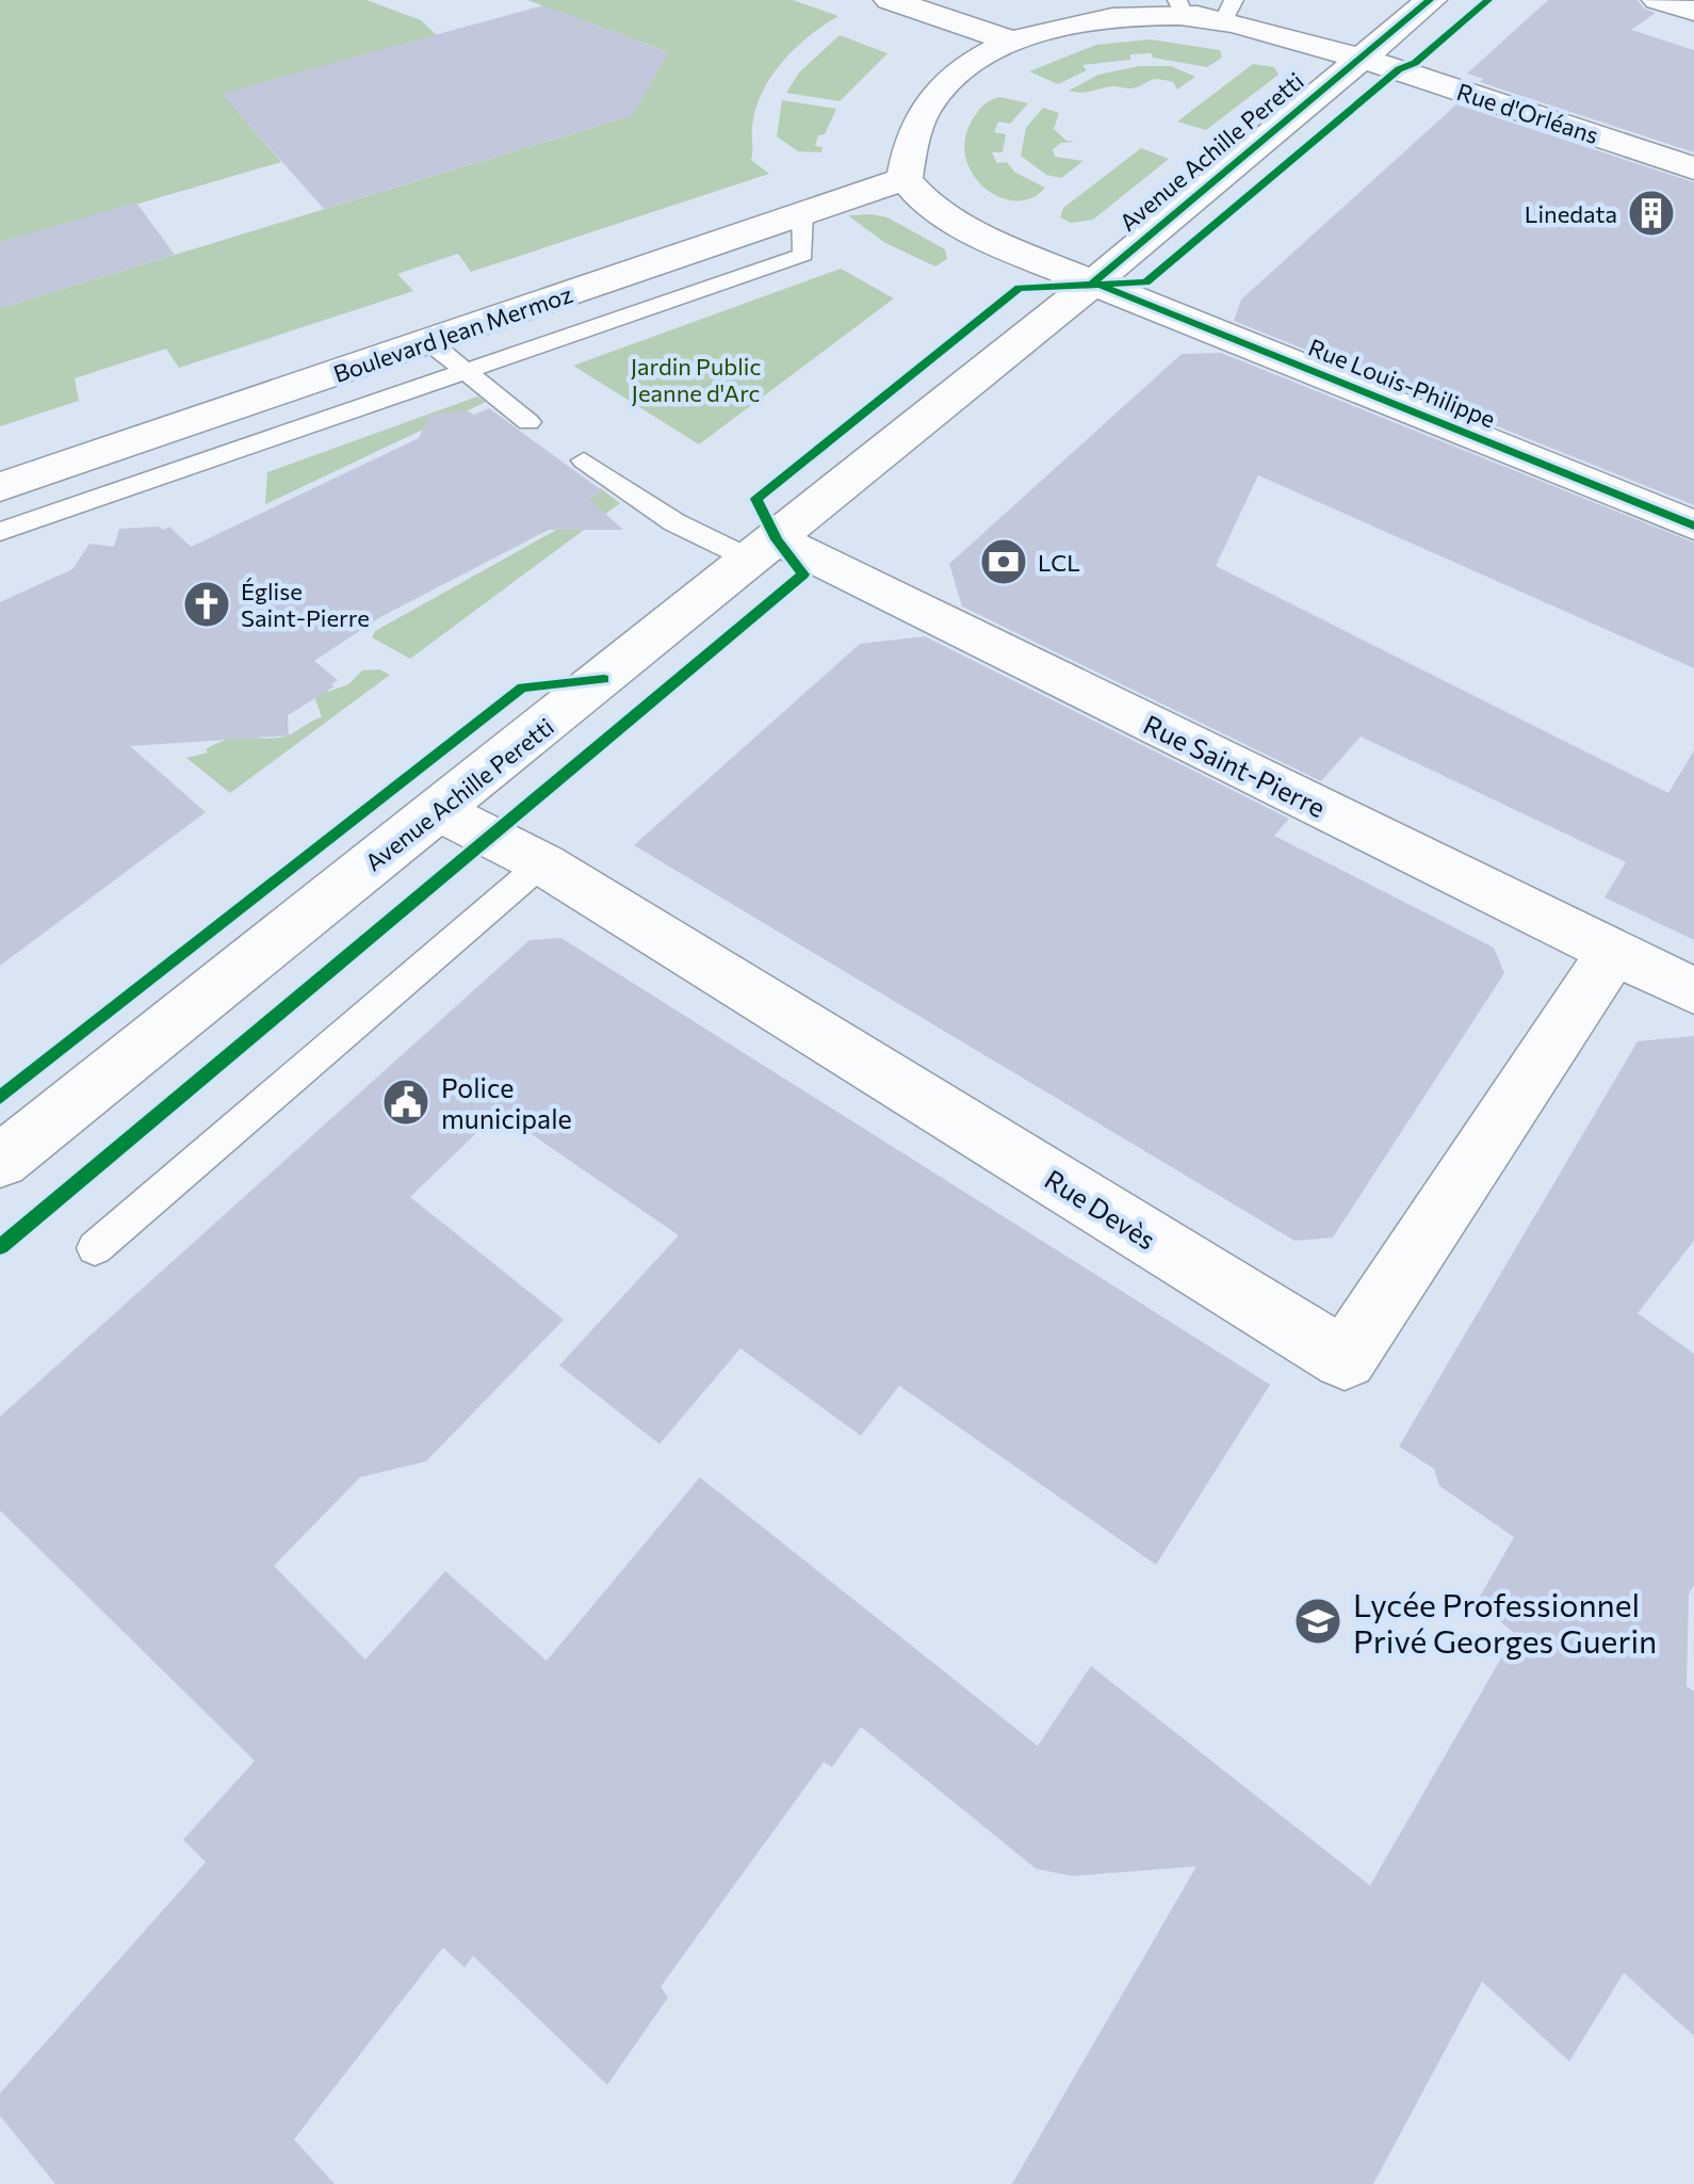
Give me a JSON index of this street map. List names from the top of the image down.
{
  "streets": {
    "street": [
      "Rue d'Orléans",
      "Avenue Achille Peretti",
      "Boulevard Jean Mermoz",
      "Rue Louis-Philippe",
      "Rue Saint-Pierre",
      "Rue Devès"
    ]
  },
  "crossings": [
    ["Rue d'Orléans", "Avenue Achille Peretti"],
    ["Avenue Achille Peretti", "Rue Louis-Philippe"],
    ["Avenue Achille Peretti", "Rue Saint-Pierre"],
    ["Avenue Achille Peretti", "Rue Devès"],
    ["Boulevard Jean Mermoz", "Rue Louis-Philippe"],
    ["Rue Saint-Pierre", "Rue Devès"]
  ],
  "parks": ["Jardin Public Jeanne d'Arc"],
  "places": {
    "building": ["Linedata"],
    "bank": ["LCL"],
    "church": ["Église Saint-Pierre"],
    "public building": ["Police municipale"],
    "school or university": ["Lycée Professionnel Privé Georges Guerin"]
  }
}
